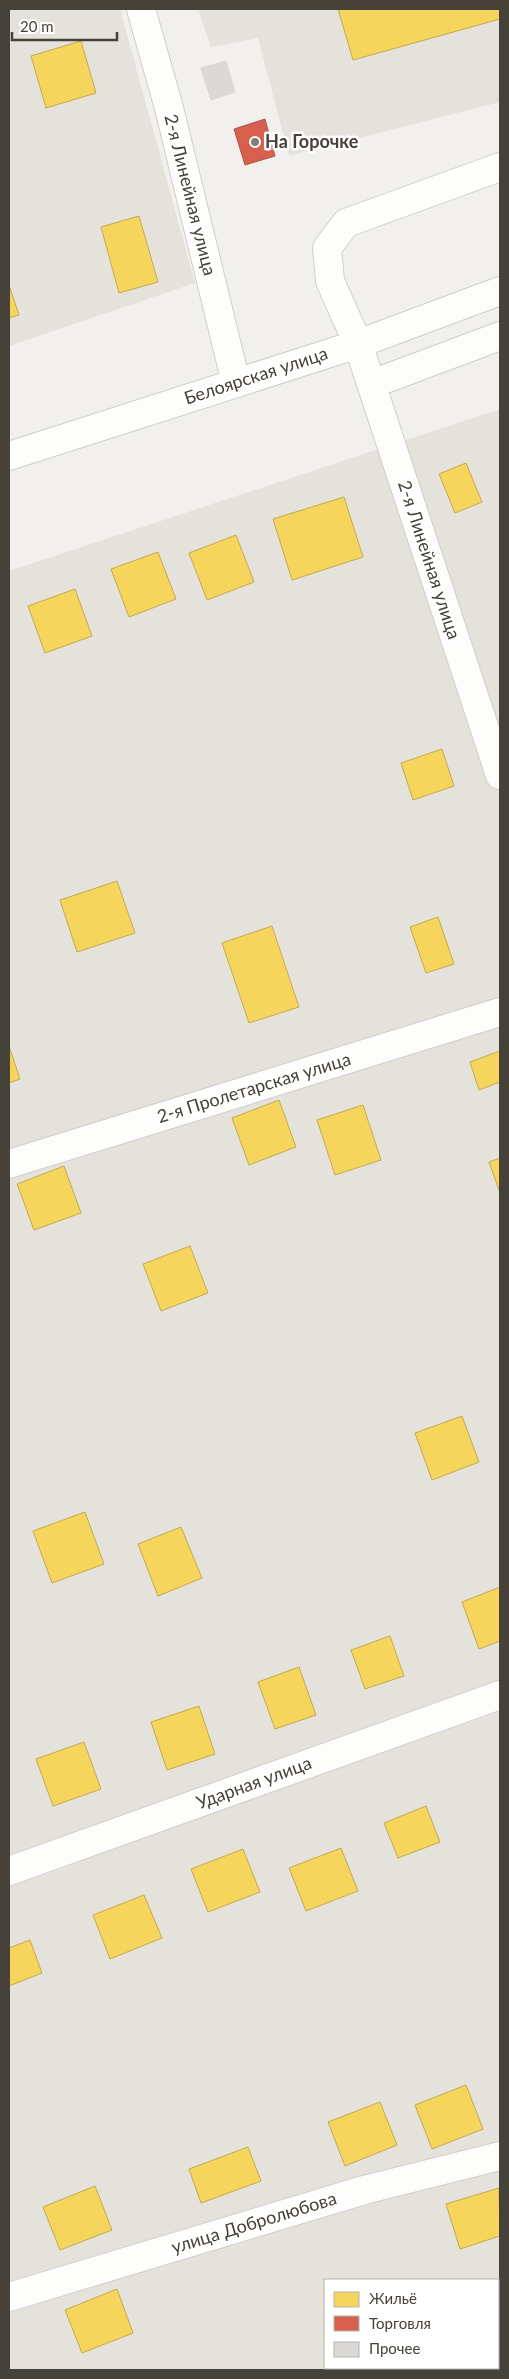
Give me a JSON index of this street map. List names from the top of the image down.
{
  "streets": {
    "street": [
      "2-я Линейная улица",
      "Белоярская улица",
      "2-я Пролетарская улица",
      "Ударная улица",
      "улица Добролюбова"
    ]
  },
  "crossings": [
    ["2-я Линейная улица", "Белоярская улица"]
  ],
  "places": ["На Горочке"],
  "legend": ["Жильё", "Торговля", "Прочее"],
  "scale_bar": "20 m"
}
